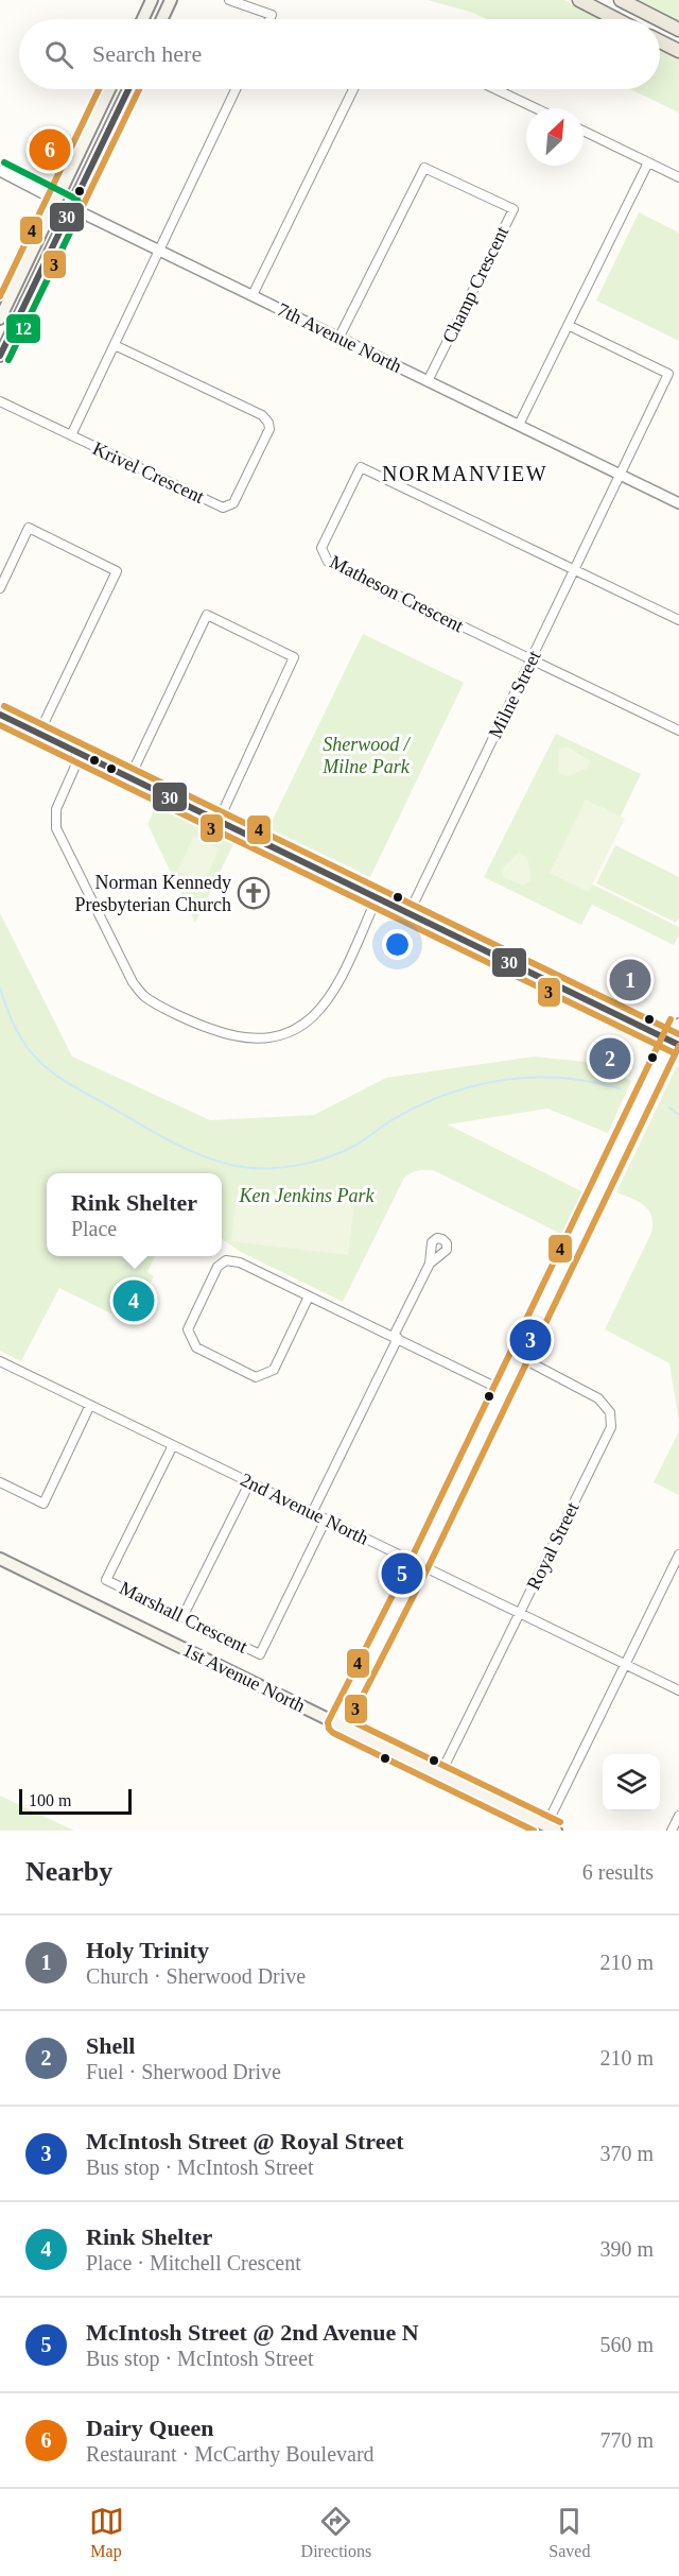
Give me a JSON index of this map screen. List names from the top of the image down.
{
  "streets": {
    "main road": ["1st Avenue North"],
    "street": [
      "Champ Crescent",
      "7th Avenue North",
      "Krivel Crescent",
      "Matheson Crescent",
      "Milne Street",
      "2nd Avenue North",
      "Royal Street",
      "Marshall Crescent"
    ]
  },
  "crossings": [
    ["Champ Crescent", "7th Avenue North"],
    ["7th Avenue North", "Milne Street"],
    ["Matheson Crescent", "Milne Street"],
    ["2nd Avenue North", "Royal Street"],
    ["2nd Avenue North", "Marshall Crescent"],
    ["Royal Street", "1st Avenue North"]
  ],
  "districts": ["NORMANVIEW"],
  "parks": ["Sherwood / Milne Park", "Ken Jenkins Park"],
  "places": {
    "church": ["Norman Kennedy Presbyterian Church"]
  },
  "lines": [
    "transit line 30",
    "transit line 3",
    "transit line 4",
    "transit line 12"
  ],
  "scale_bar": "100 m",
  "north": "top right",
  "page": {
    "search": "Search here",
    "pins": [
      "6",
      "1",
      "2",
      "4",
      "3",
      "5"
    ],
    "popup": ["Rink Shelter", "Place"],
    "scale": "100 m",
    "heading": ["Nearby", "6 results"],
    "list": [
      {
        "mark": "1",
        "name": "Holy Trinity",
        "note": "Church · Sherwood Drive",
        "value": "210 m"
      },
      {
        "mark": "2",
        "name": "Shell",
        "note": "Fuel · Sherwood Drive",
        "value": "210 m"
      },
      {
        "mark": "3",
        "name": "McIntosh Street @ Royal Street",
        "note": "Bus stop · McIntosh Street",
        "value": "370 m"
      },
      {
        "mark": "4",
        "name": "Rink Shelter",
        "note": "Place · Mitchell Crescent",
        "value": "390 m"
      },
      {
        "mark": "5",
        "name": "McIntosh Street @ 2nd Avenue N",
        "note": "Bus stop · McIntosh Street",
        "value": "560 m"
      },
      {
        "mark": "6",
        "name": "Dairy Queen",
        "note": "Restaurant · McCarthy Boulevard",
        "value": "770 m"
      }
    ],
    "nav": ["Map", "Directions", "Saved"]
  }
}
